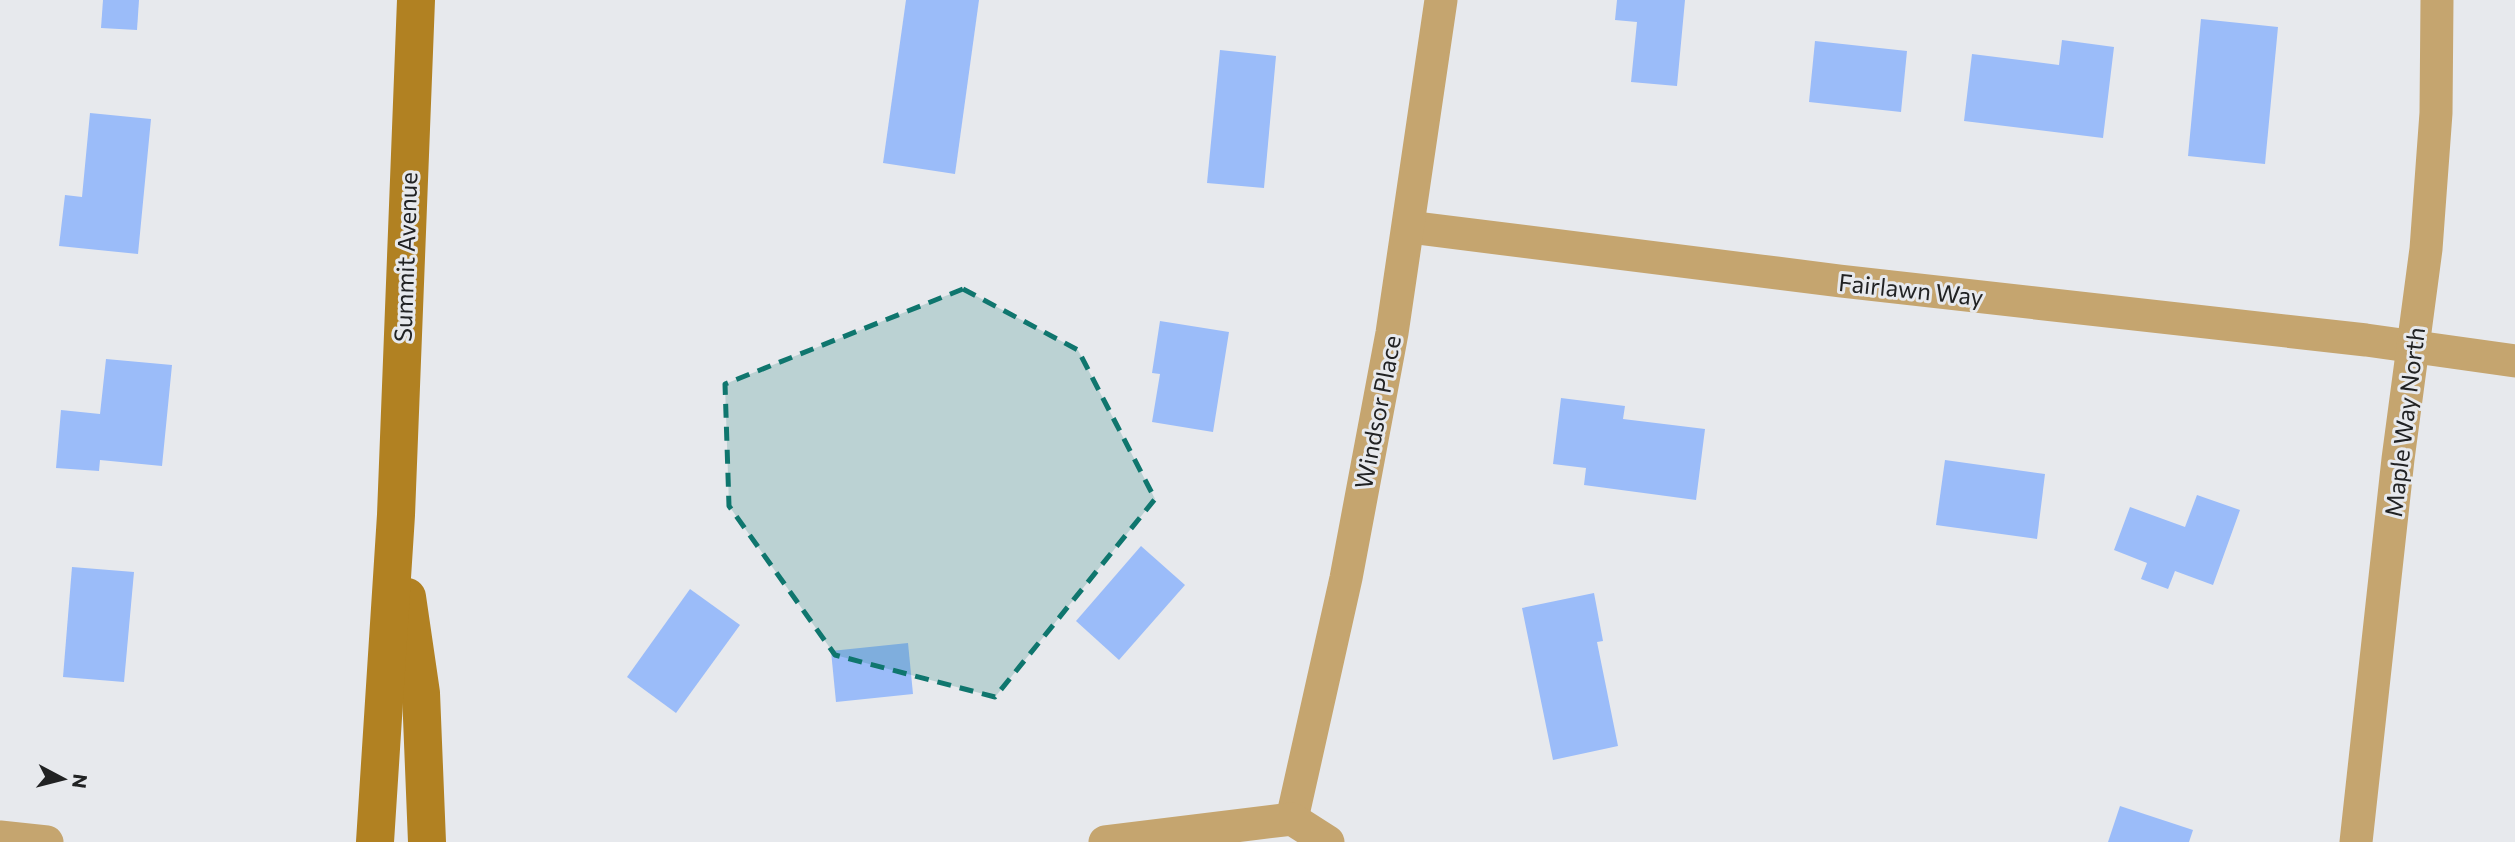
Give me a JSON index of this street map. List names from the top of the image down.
{
  "streets": {
    "main road": ["Summit Avenue"],
    "street": ["Fairlawn Way", "Windsor Place", "Maple Way North"]
  },
  "crossings": [
    ["Fairlawn Way", "Windsor Place"],
    ["Fairlawn Way", "Maple Way North"]
  ],
  "north": "right"
}
